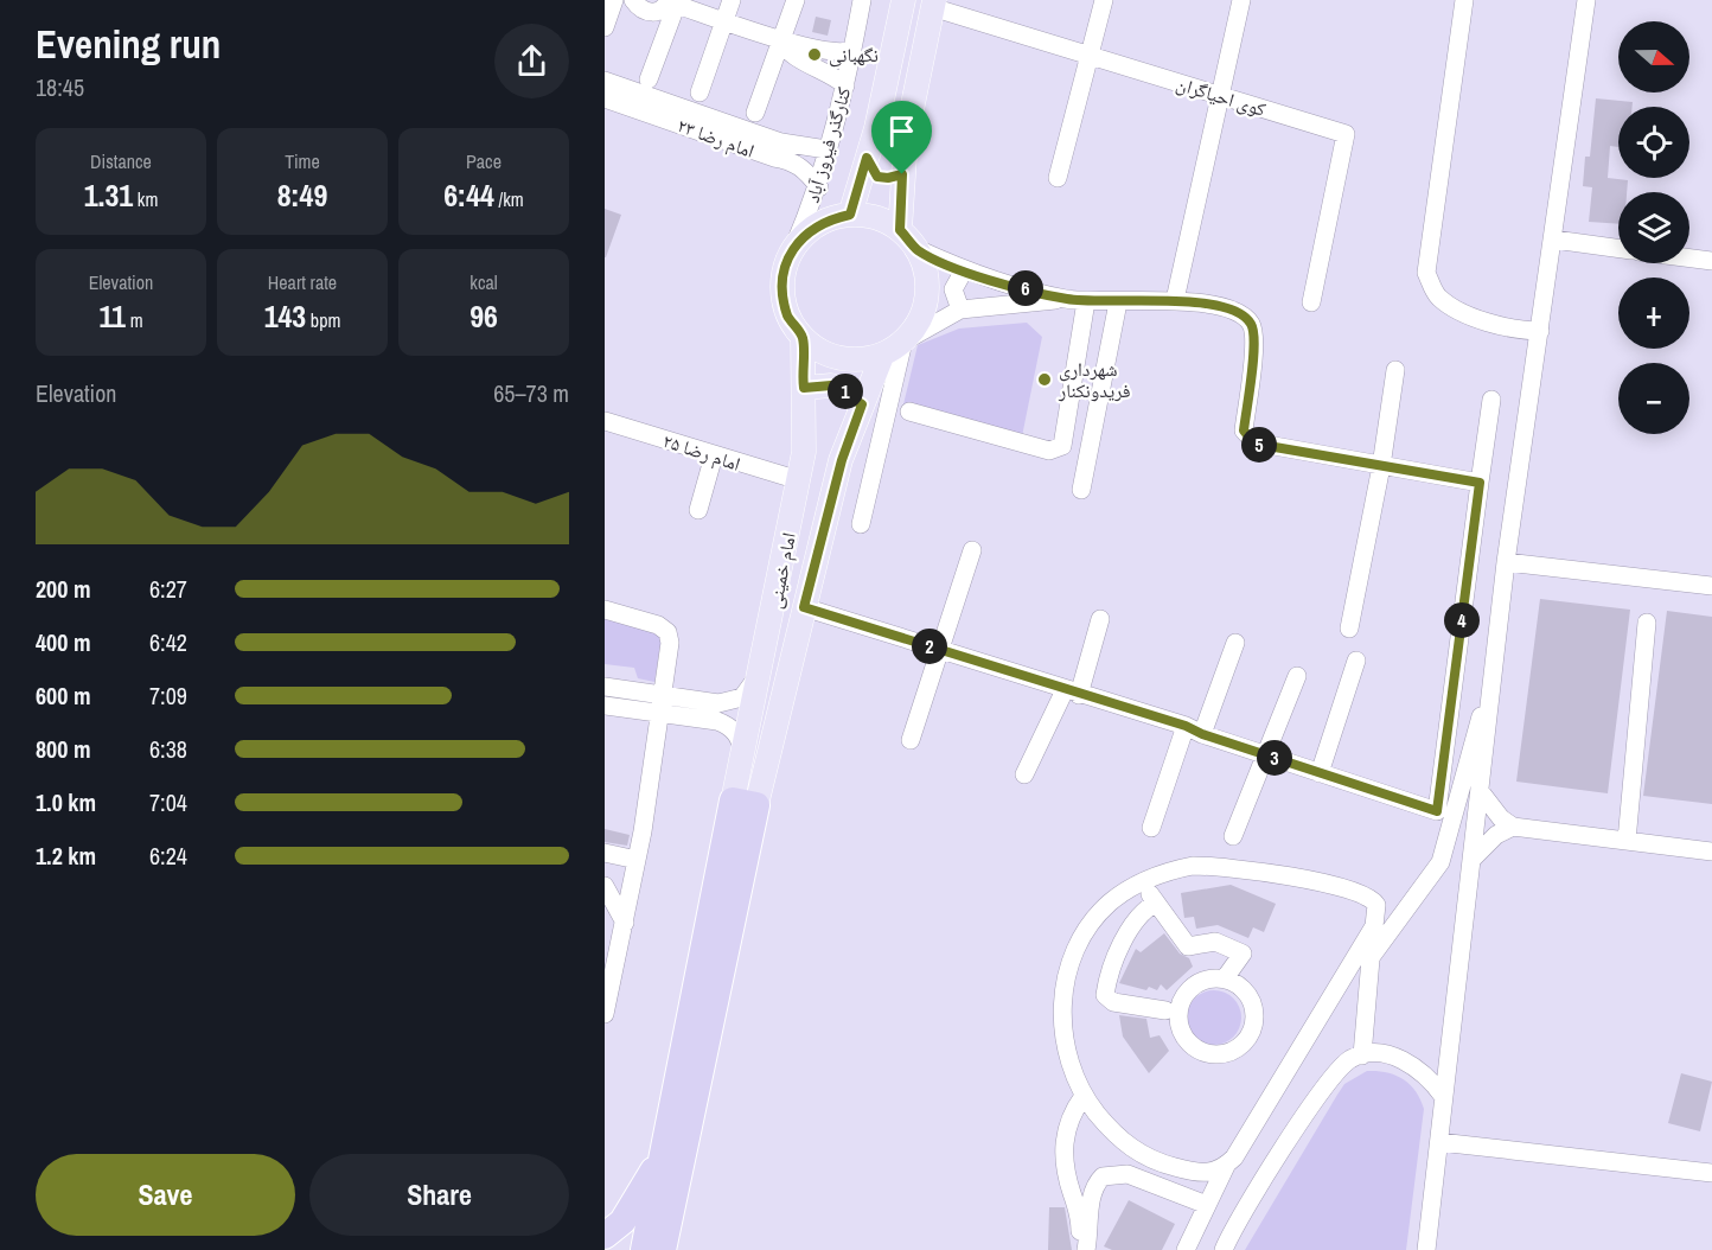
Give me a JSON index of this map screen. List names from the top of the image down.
{
  "streets": {
    "main road": ["امام خمینی"],
    "street": [
      "کوی احیاگران",
      "امام رضا ۲۳",
      "کنارگذر فیروز آباد",
      "امام رضا ۲۵"
    ]
  },
  "crossings": [
    ["امام رضا ۲۳", "کنارگذر فیروز آباد"],
    ["کنارگذر فیروز آباد", "امام خمینی"],
    ["امام رضا ۲۵", "امام خمینی"]
  ],
  "places": ["نگهبانی", "شهرداری فریدونکنار"],
  "north": "right",
  "page": {
    "heading": ["Evening run", "18:45"],
    "map_buttons": ["+", "−"],
    "stats": [
      ["Distance", "1.31 km"],
      ["Time", "8:49"],
      ["Pace", "6:44 /km"],
      ["Elevation", "11 m"],
      ["Heart rate", "143 bpm"],
      ["kcal", "96"]
    ],
    "pins": [
      "6",
      "1",
      "5",
      "4",
      "2",
      "3"
    ],
    "chart": ["Elevation", "65–73 m"],
    "list": [
      {
        "name": "200 m",
        "note": "6:27"
      },
      {
        "name": "400 m",
        "note": "6:42"
      },
      {
        "name": "600 m",
        "note": "7:09"
      },
      {
        "name": "800 m",
        "note": "6:38"
      },
      {
        "name": "1.0 km",
        "note": "7:04"
      },
      {
        "name": "1.2 km",
        "note": "6:24"
      }
    ],
    "buttons": ["Save", "Share"]
  }
}
